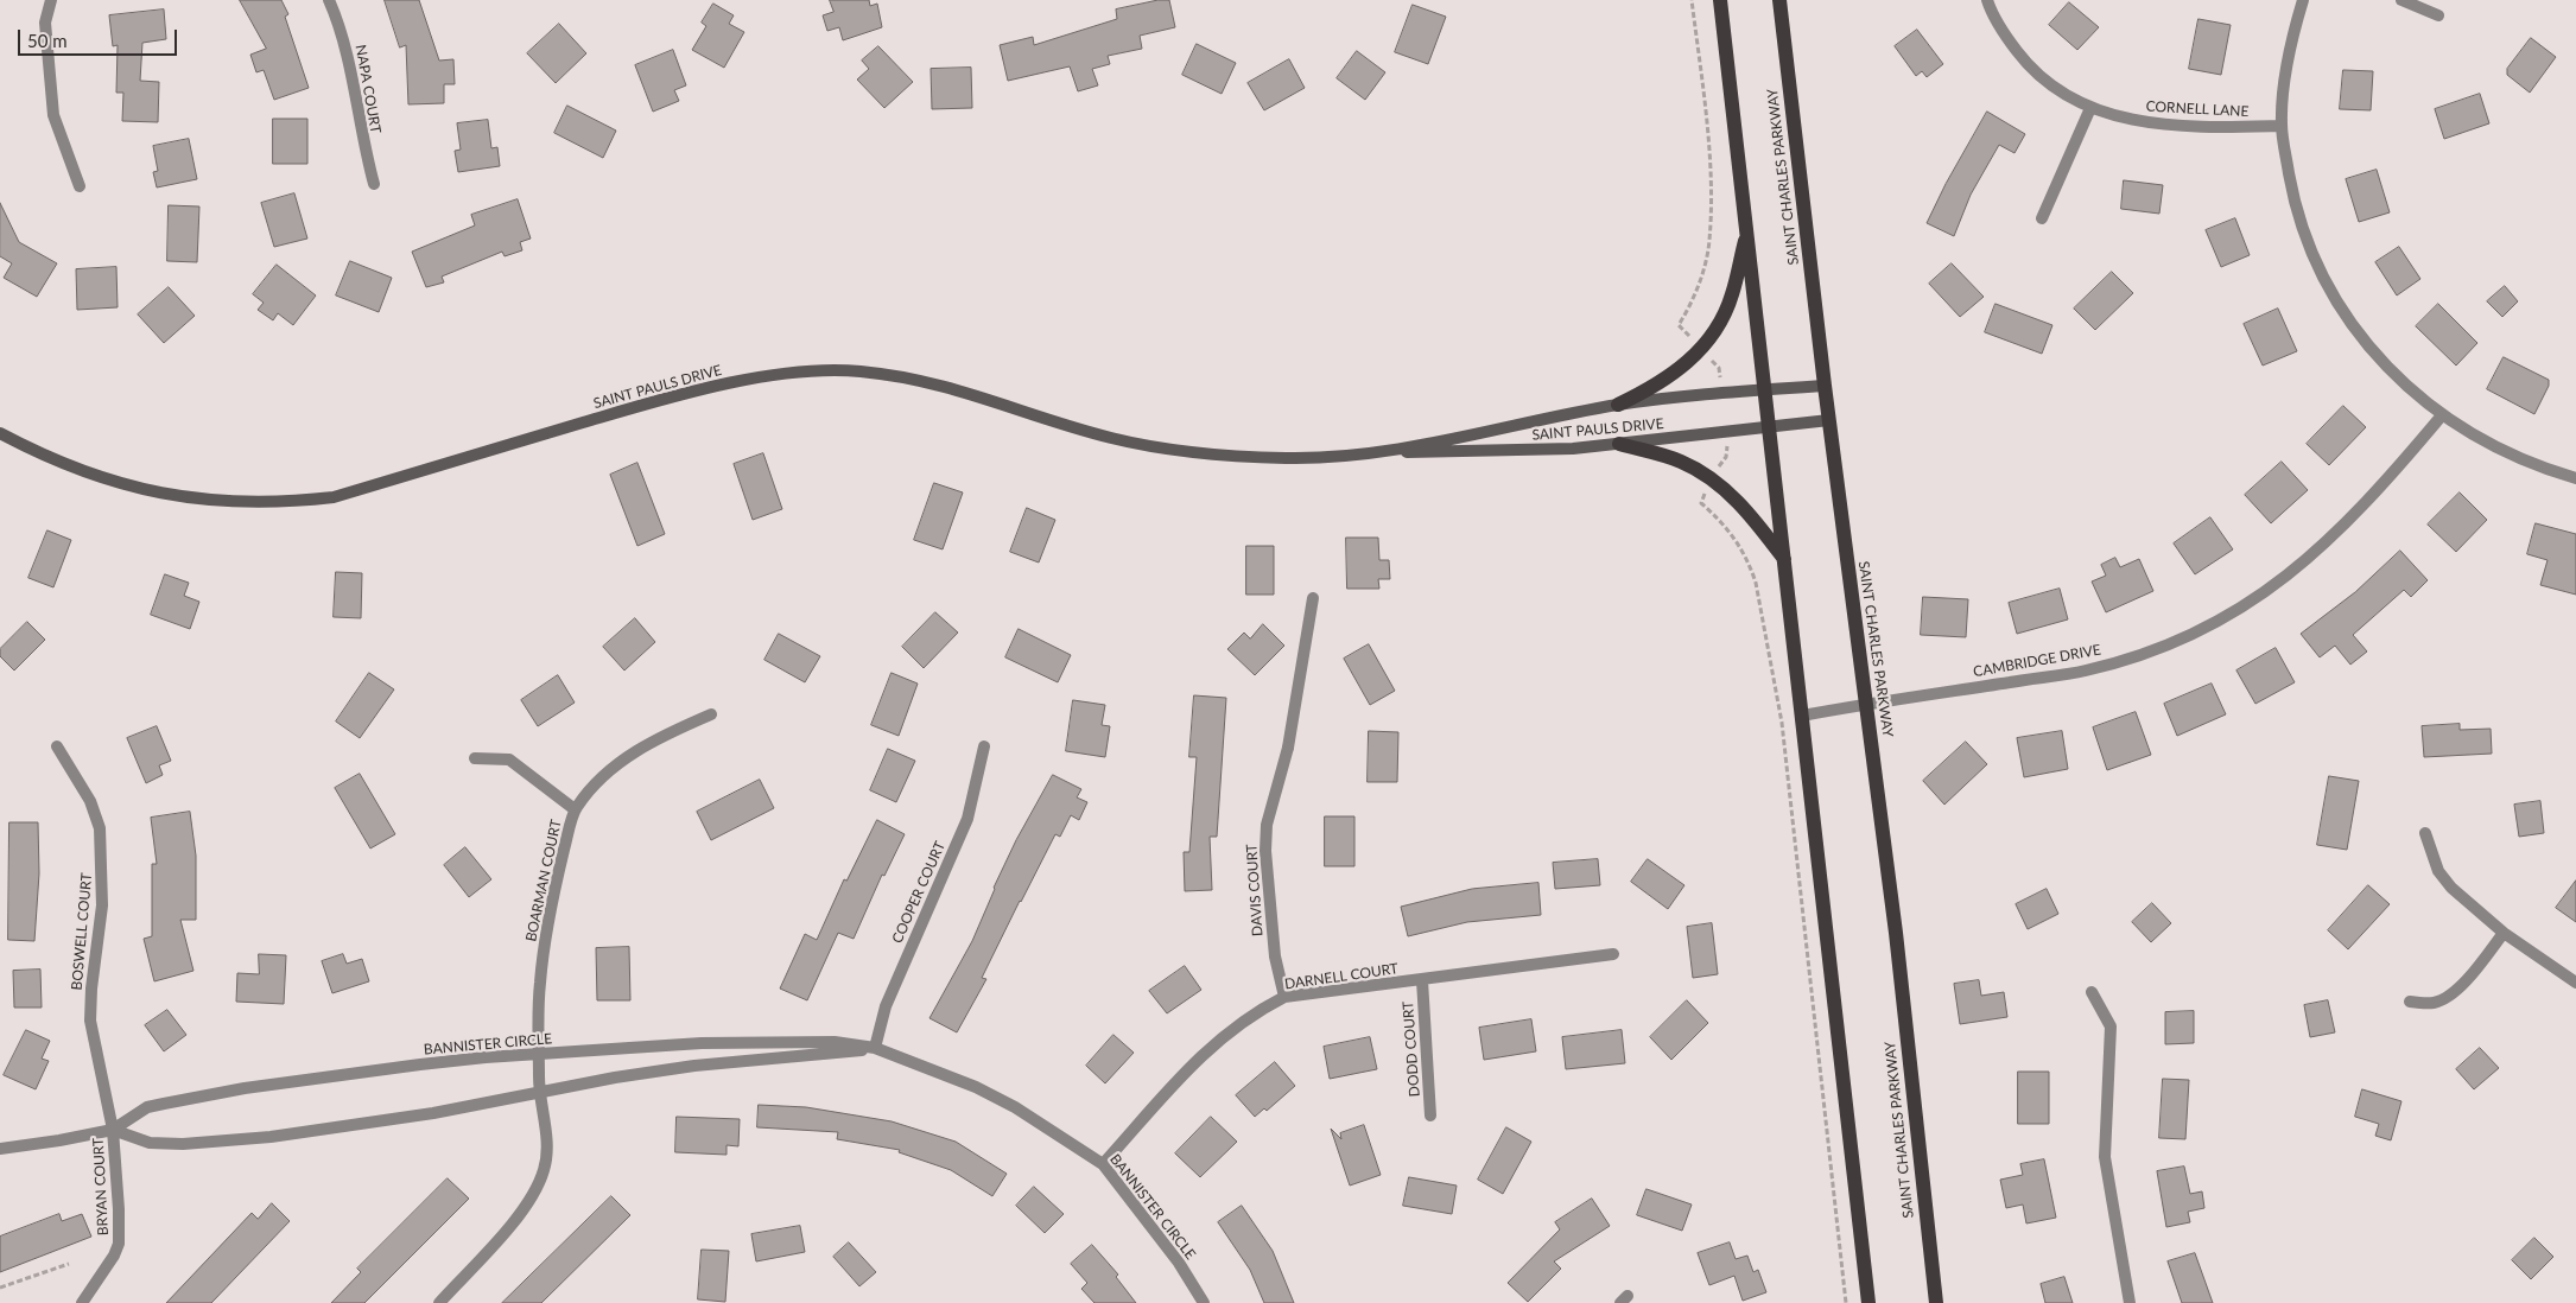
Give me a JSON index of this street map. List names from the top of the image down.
{
  "streets": {
    "main road": ["SAINT CHARLES PARKWAY"],
    "street": [
      "NAPA COURT",
      "CORNELL LANE",
      "SAINT PAULS DRIVE",
      "CAMBRIDGE DRIVE",
      "BOARMAN COURT",
      "DAVIS COURT",
      "COOPER COURT",
      "BOSWELL COURT",
      "DARNELL COURT",
      "BANNISTER CIRCLE",
      "DODD COURT",
      "BRYAN COURT"
    ]
  },
  "crossings": [
    ["SAINT CHARLES PARKWAY", "SAINT PAULS DRIVE"],
    ["SAINT CHARLES PARKWAY", "CAMBRIDGE DRIVE"],
    ["BOARMAN COURT", "BANNISTER CIRCLE"],
    ["DAVIS COURT", "DARNELL COURT"],
    ["COOPER COURT", "BANNISTER CIRCLE"],
    ["BOSWELL COURT", "BANNISTER CIRCLE"],
    ["BOSWELL COURT", "BRYAN COURT"],
    ["DARNELL COURT", "BANNISTER CIRCLE"],
    ["DARNELL COURT", "DODD COURT"],
    ["BANNISTER CIRCLE", "BRYAN COURT"]
  ],
  "scale_bar": "50 m"
}
